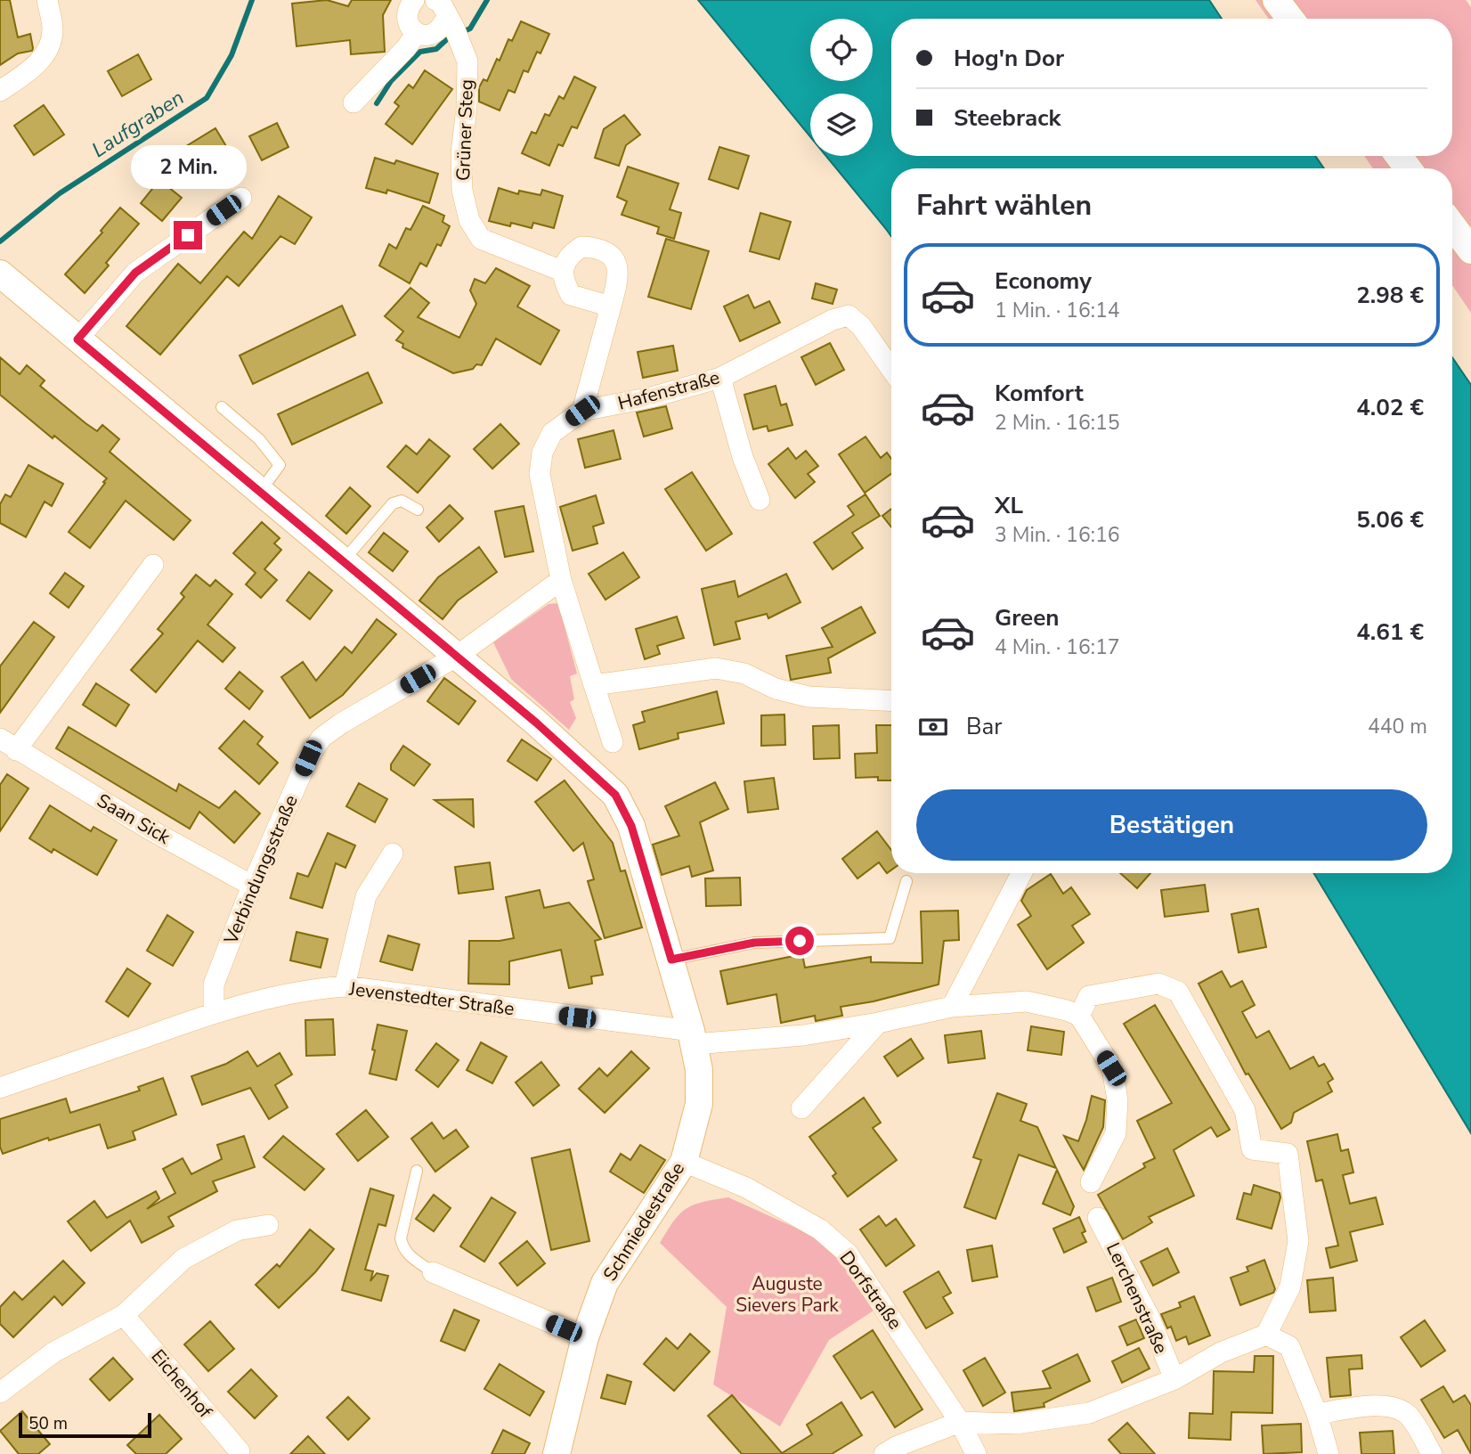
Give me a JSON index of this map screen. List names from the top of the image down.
{
  "streets": {
    "street": [
      "Grüner Steg",
      "Hafenstraße",
      "Saan Sick",
      "Verbindungsstraße",
      "Jevenstedter Straße",
      "Schmiedestraße",
      "Dorfstraße",
      "Lerchenstraße",
      "Eichenhof"
    ]
  },
  "crossings": [
    ["Saan Sick", "Verbindungsstraße"],
    ["Verbindungsstraße", "Jevenstedter Straße"],
    ["Jevenstedter Straße", "Schmiedestraße"],
    ["Schmiedestraße", "Dorfstraße"]
  ],
  "water": ["Laufgraben"],
  "parks": ["Auguste Sievers Park"],
  "scale_bar": "50 m",
  "page": {
    "banner": ["Hog'n Dor", "Steebrack"],
    "bubble": "2 Min.",
    "heading": "Fahrt wählen",
    "list": [
      {
        "name": "Economy",
        "note": "1 Min. · 16:14",
        "value": "2.98 €"
      },
      {
        "name": "Komfort",
        "note": "2 Min. · 16:15",
        "value": "4.02 €"
      },
      {
        "name": "XL",
        "note": "3 Min. · 16:16",
        "value": "5.06 €"
      },
      {
        "name": "Green",
        "note": "4 Min. · 16:17",
        "value": "4.61 €"
      }
    ],
    "pay": ["Bar", "440 m"],
    "buttons": "Bestätigen",
    "scale": "50 m"
  }
}
